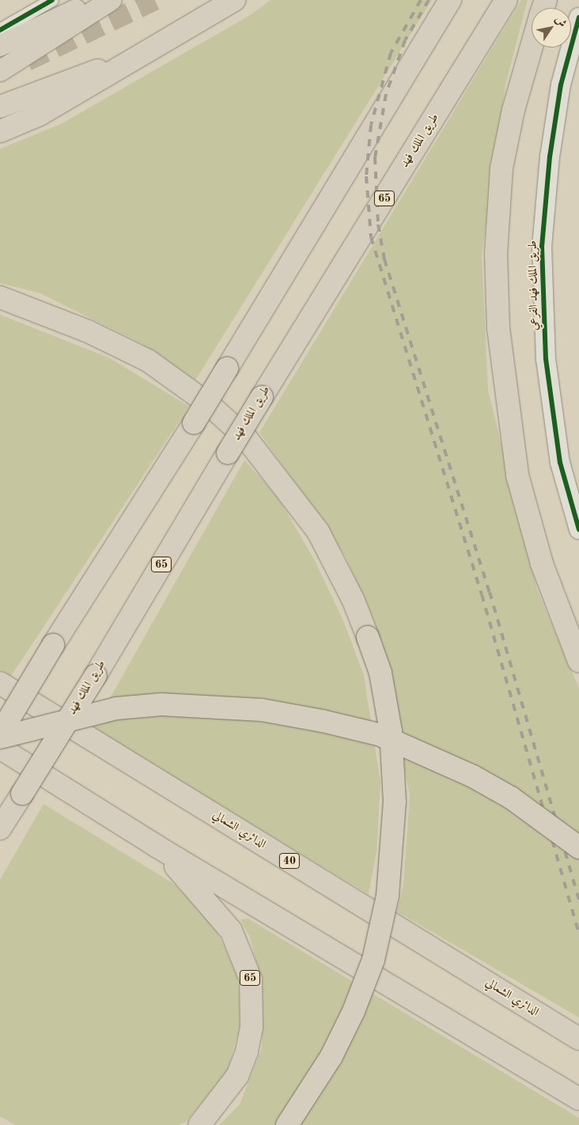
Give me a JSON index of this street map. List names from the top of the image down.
{
  "streets": {
    "highway": [
      "طريق الملك فهد",
      "65",
      "الدائري الشمالي",
      "40"
    ],
    "street": ["طريق الملك فهد الفرعي"]
  },
  "crossings": [
    ["طريق الملك فهد", "65"]
  ],
  "north": "top right"
}
